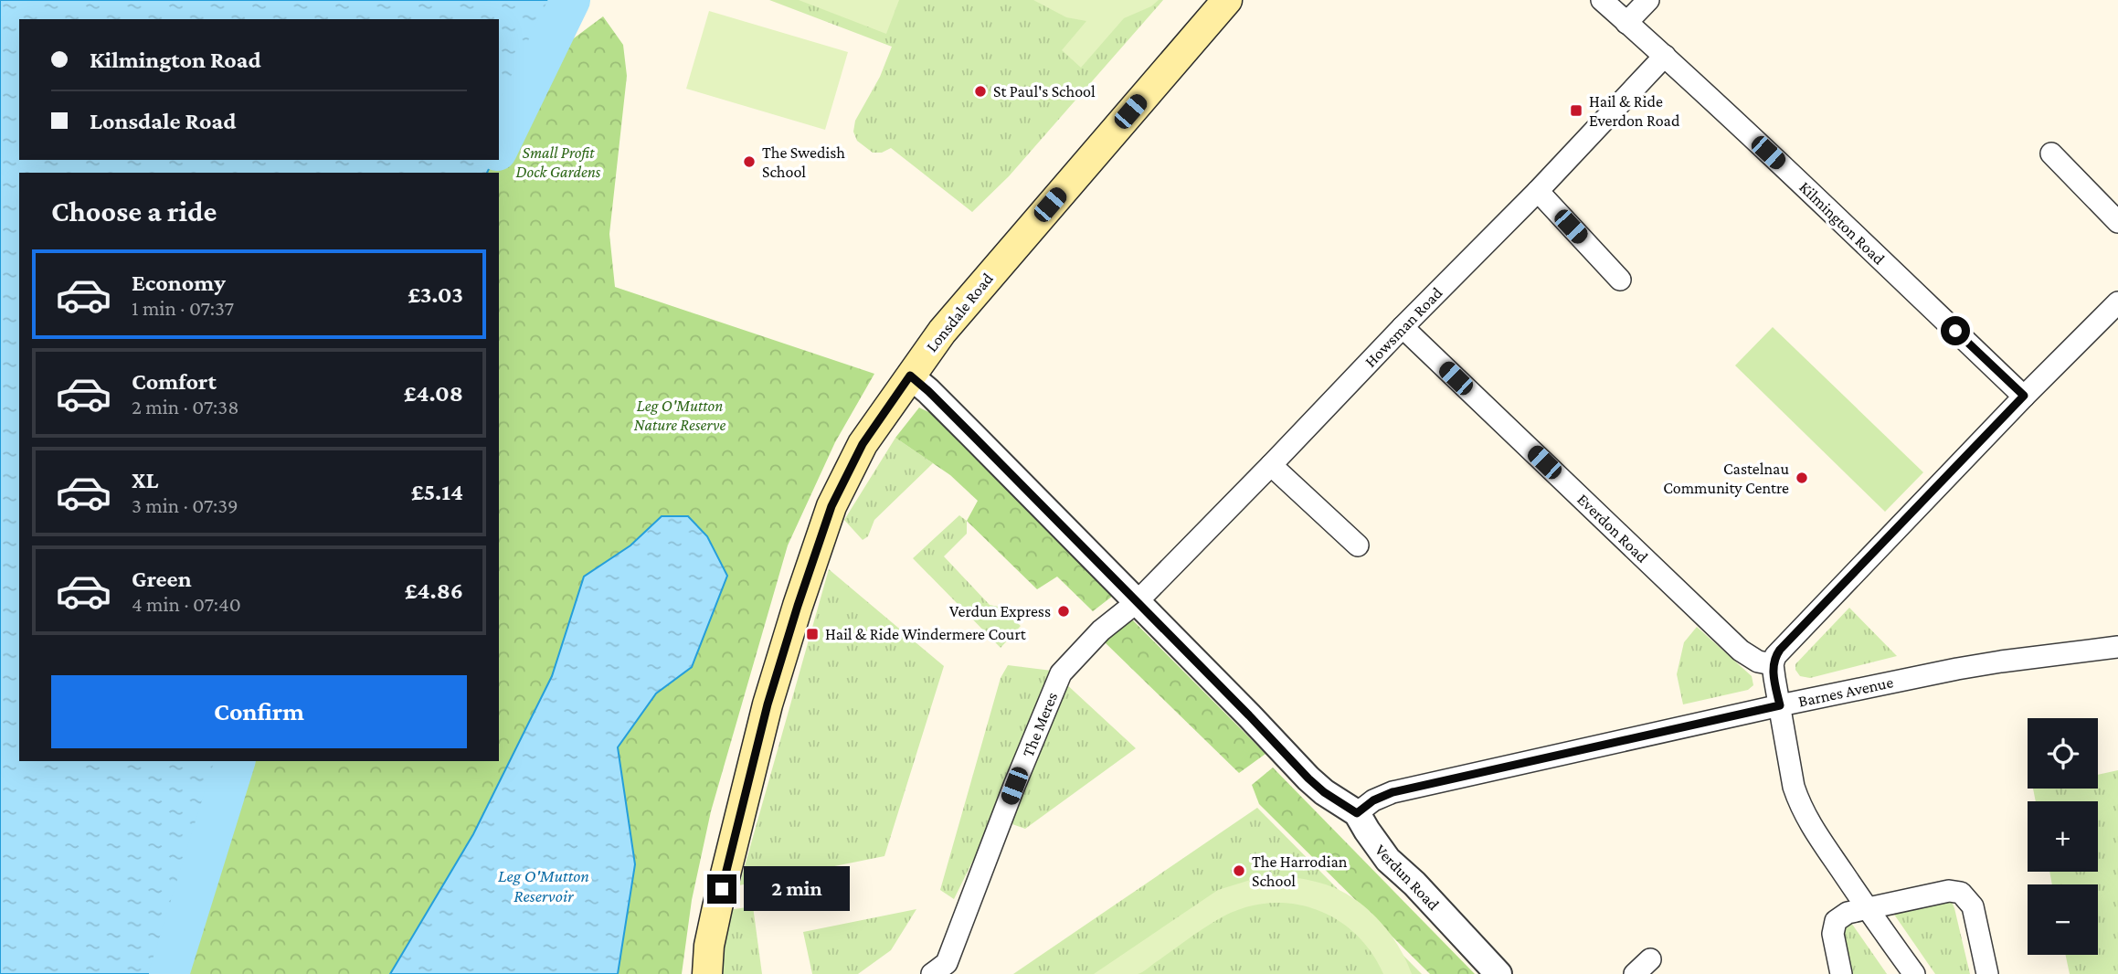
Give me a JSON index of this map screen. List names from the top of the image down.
{
  "streets": {
    "main road": ["Lonsdale Road"],
    "street": [
      "Kilmington Road",
      "Howsman Road",
      "Everdon Road",
      "Barnes Avenue",
      "The Meres",
      "Verdun Road"
    ]
  },
  "crossings": [
    ["Kilmington Road", "Howsman Road"],
    ["Lonsdale Road", "Verdun Road"],
    ["Howsman Road", "Everdon Road"],
    ["Howsman Road", "The Meres"],
    ["Howsman Road", "Verdun Road"],
    ["Barnes Avenue", "Verdun Road"],
    ["The Meres", "Verdun Road"]
  ],
  "water": ["Leg O'Mutton Reservoir"],
  "parks": ["Small Profit Dock Gardens", "Leg O'Mutton Nature Reserve"],
  "places": {
    "other": [
      "St Paul's School",
      "The Swedish School",
      "Castelnau Community Centre",
      "Verdun Express",
      "The Harrodian School"
    ],
    "transit": ["Hail & Ride Everdon Road", "Hail & Ride Windermere Court"]
  },
  "page": {
    "banner": ["Kilmington Road", "Lonsdale Road"],
    "heading": "Choose a ride",
    "list": [
      {
        "name": "Economy",
        "note": "1 min · 07:37",
        "value": "£3.03"
      },
      {
        "name": "Comfort",
        "note": "2 min · 07:38",
        "value": "£4.08"
      },
      {
        "name": "XL",
        "note": "3 min · 07:39",
        "value": "£5.14"
      },
      {
        "name": "Green",
        "note": "4 min · 07:40",
        "value": "£4.86"
      }
    ],
    "buttons": "Confirm",
    "map_buttons": ["+", "−"],
    "bubble": "2 min"
  }
}
